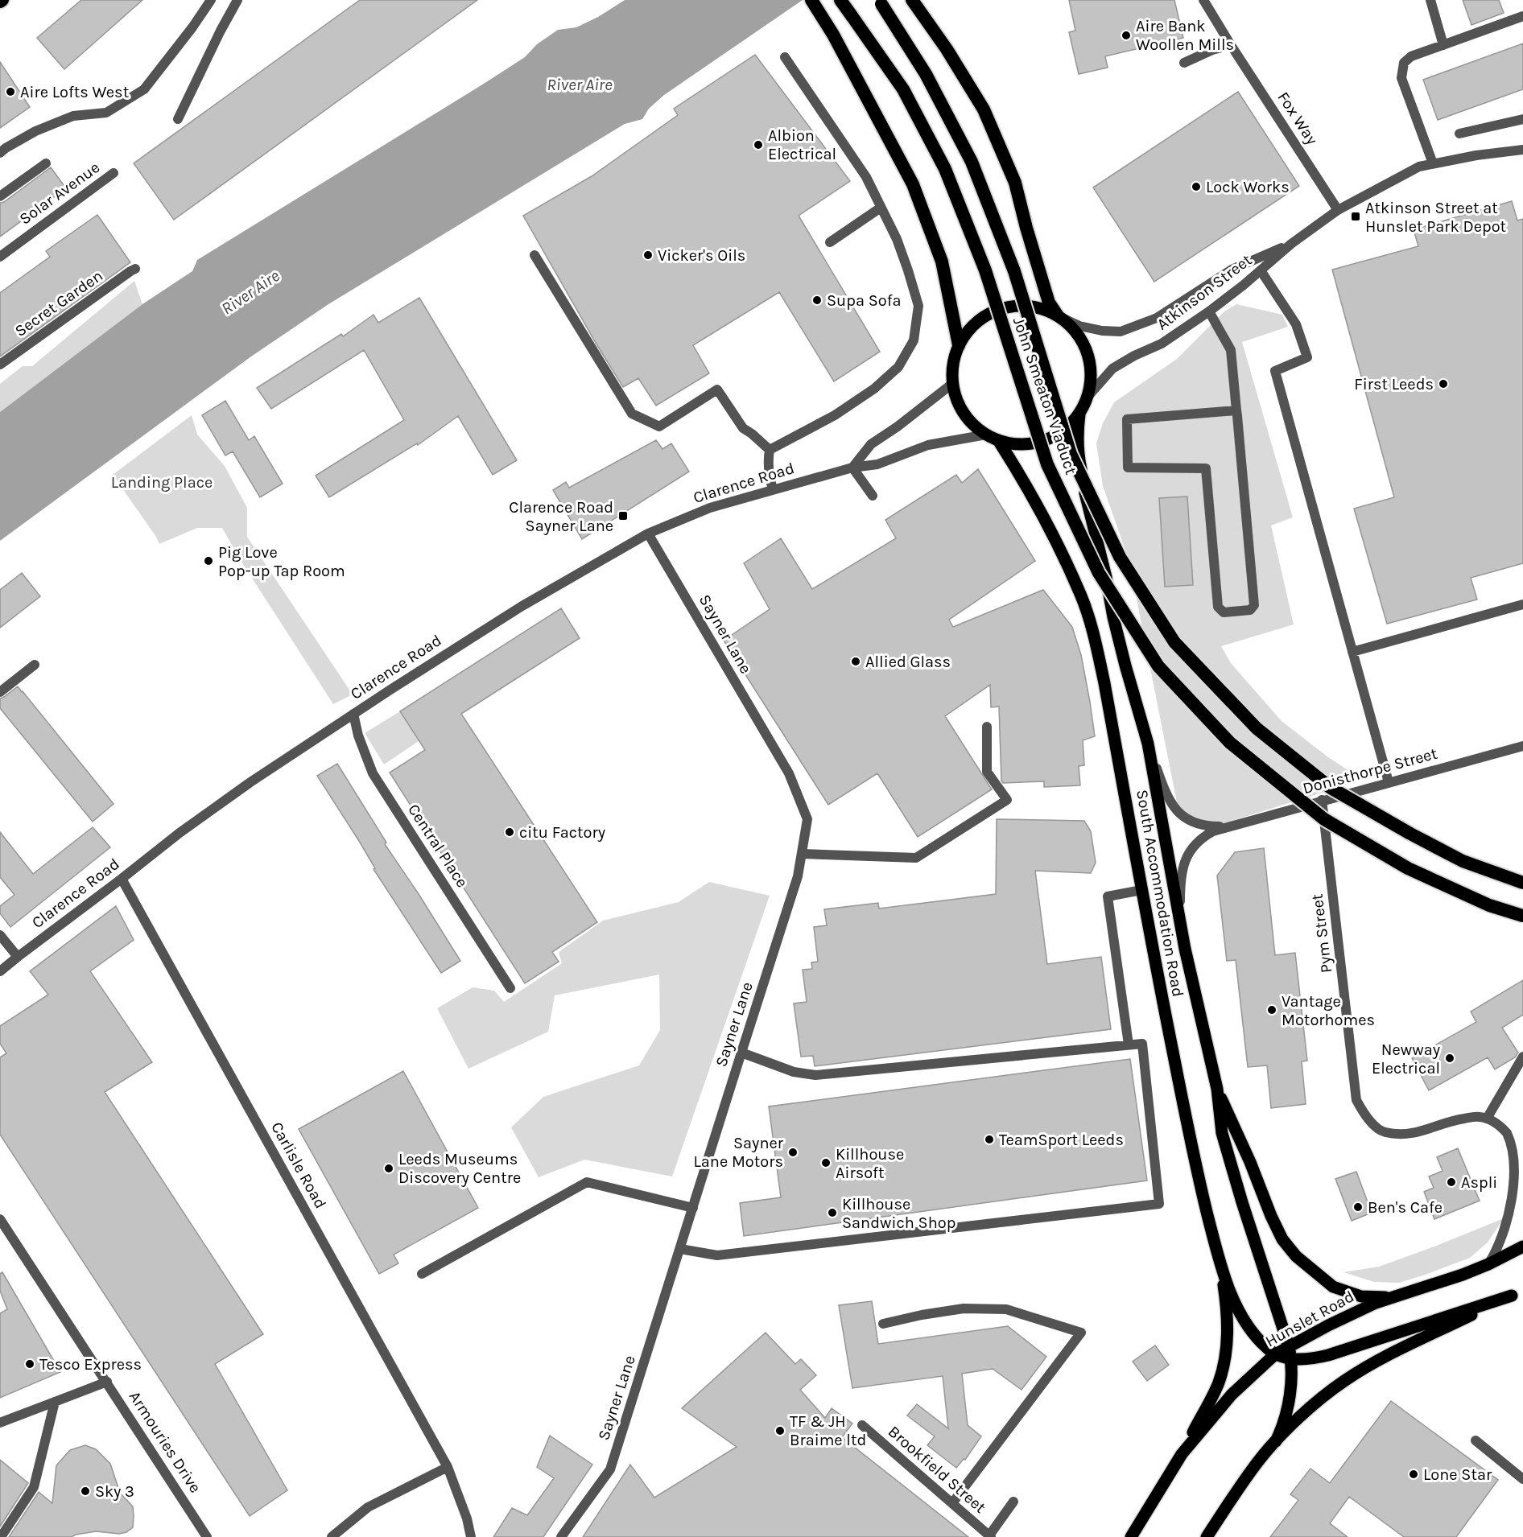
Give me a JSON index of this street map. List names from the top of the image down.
{
  "streets": {
    "highway": ["John Smeaton Viaduct"],
    "main road": ["South Accommodation Road", "Hunslet Road"],
    "street": [
      "Fox Way",
      "Solar Avenue",
      "Atkinson Street",
      "Secret Garden",
      "Clarence Road",
      "Sayner Lane",
      "Donisthorpe Street",
      "Central Place",
      "Pym Street",
      "Carlisle Road",
      "Armouries Drive",
      "Brookfield Street"
    ]
  },
  "crossings": [
    ["Fox Way", "Atkinson Street"],
    ["Atkinson Street", "Clarence Road"],
    ["Atkinson Street", "South Accommodation Road"],
    ["Clarence Road", "Sayner Lane"],
    ["Clarence Road", "Central Place"],
    ["Clarence Road", "South Accommodation Road"],
    ["Clarence Road", "Carlisle Road"],
    ["Donisthorpe Street", "South Accommodation Road"],
    ["Donisthorpe Street", "Pym Street"],
    ["South Accommodation Road", "Hunslet Road"]
  ],
  "water": ["River Aire"],
  "parks": ["Landing Place"],
  "places": {
    "other": [
      "Aire Bank Woollen Mills",
      "Aire Lofts West",
      "Albion Electrical",
      "Lock Works",
      "Vicker's Oils",
      "Supa Sofa",
      "First Leeds",
      "Pig Love Pop-up Tap Room",
      "Allied Glass",
      "citu Factory",
      "Vantage Motorhomes",
      "Newway Electrical",
      "TeamSport Leeds",
      "Sayner Lane Motors",
      "Killhouse Airsoft",
      "Leeds Museums Discovery Centre",
      "Aspli",
      "Ben's Cafe",
      "Killhouse Sandwich Shop",
      "Tesco Express",
      "TF & JH Braime ltd",
      "Lone Star",
      "Sky 3"
    ],
    "transit": ["Atkinson Street at Hunslet Park Depot", "Clarence Road Sayner Lane"]
  }
}
